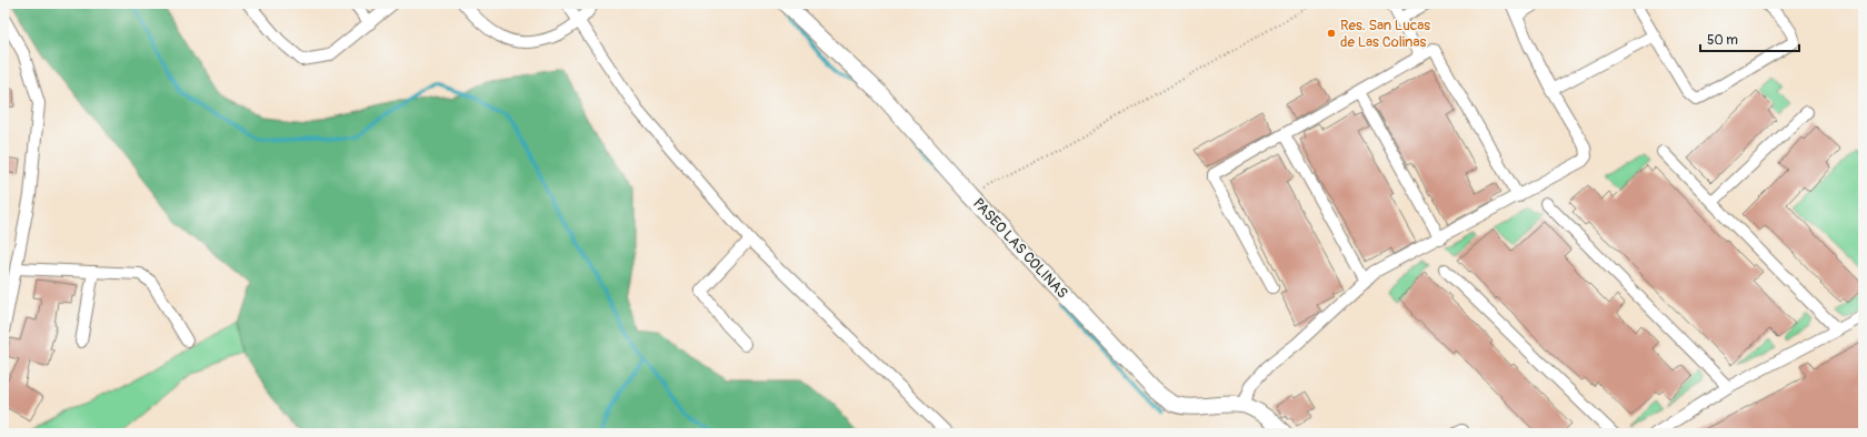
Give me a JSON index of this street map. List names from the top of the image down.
{
  "streets": {
    "street": ["PASEO LAS COLINAS"]
  },
  "places": ["Res. San Lucas de Las Colinas"],
  "scale_bar": "50 m"
}
